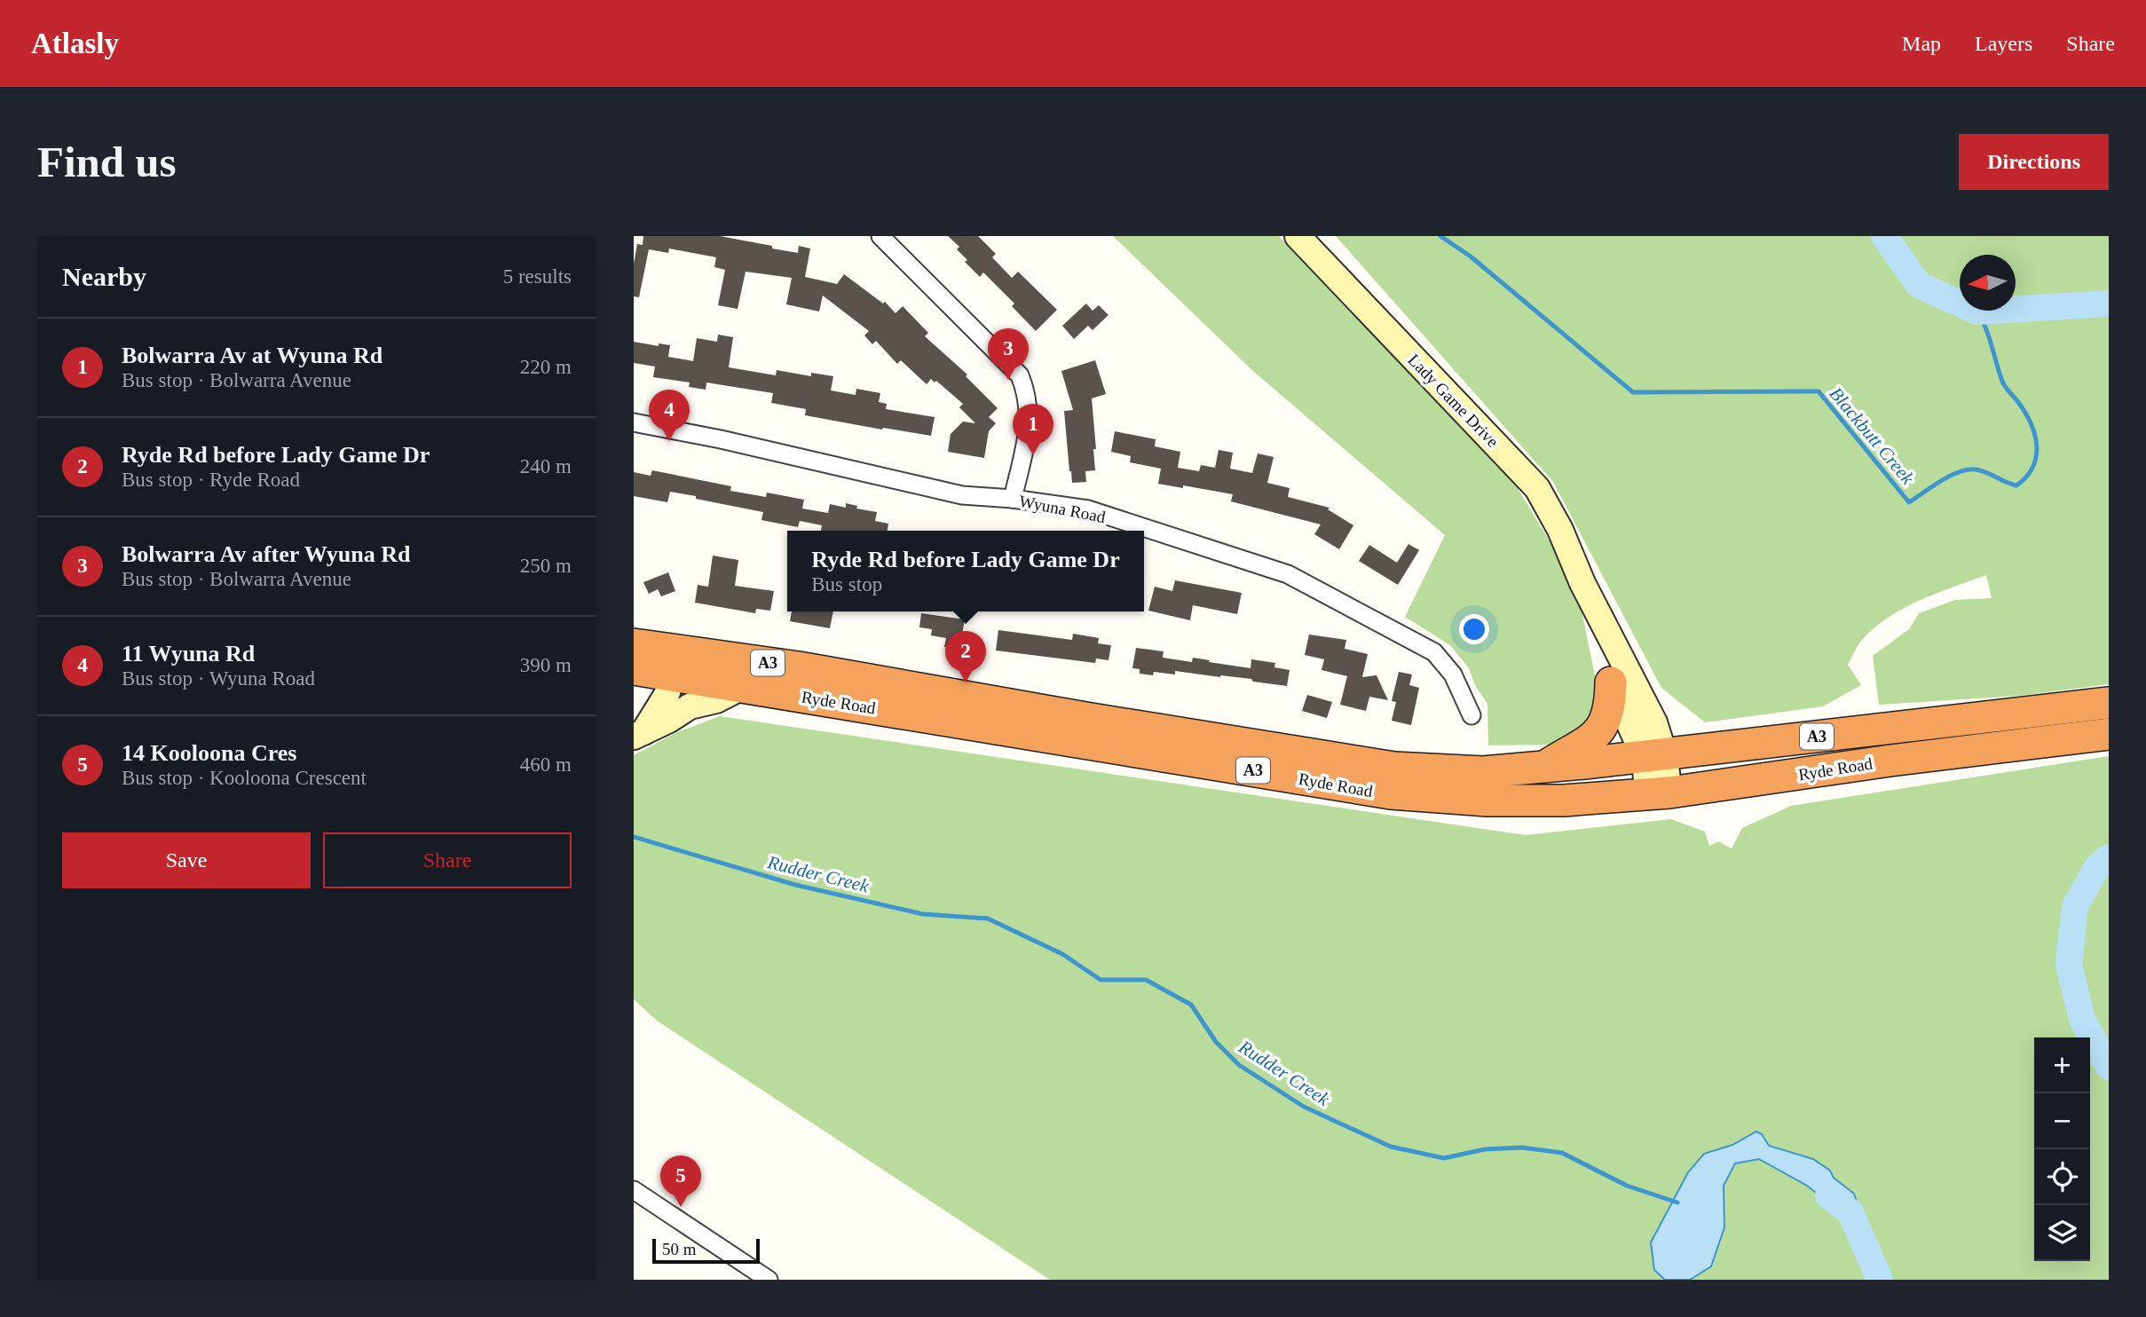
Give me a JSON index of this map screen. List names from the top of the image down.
{
  "streets": {
    "highway": ["A3", "Ryde Road"],
    "main road": ["Lady Game Drive"],
    "street": ["Wyuna Road"]
  },
  "crossings": [
    ["Lady Game Drive", "Ryde Road"]
  ],
  "water": ["Blackbutt Creek", "Rudder Creek"],
  "scale_bar": "50 m",
  "north": "left",
  "page": {
    "header": "Atlasly",
    "nav": ["Map", "Layers", "Share"],
    "buttons": [
      "Directions",
      ["Save", "Share"]
    ],
    "title": "Find us",
    "heading": ["Nearby", "5 results"],
    "list": [
      {
        "mark": "1",
        "name": "Bolwarra Av at Wyuna Rd",
        "note": "Bus stop · Bolwarra Avenue",
        "value": "220 m"
      },
      {
        "mark": "2",
        "name": "Ryde Rd before Lady Game Dr",
        "note": "Bus stop · Ryde Road",
        "value": "240 m"
      },
      {
        "mark": "3",
        "name": "Bolwarra Av after Wyuna Rd",
        "note": "Bus stop · Bolwarra Avenue",
        "value": "250 m"
      },
      {
        "mark": "4",
        "name": "11 Wyuna Rd",
        "note": "Bus stop · Wyuna Road",
        "value": "390 m"
      },
      {
        "mark": "5",
        "name": "14 Kooloona Cres",
        "note": "Bus stop · Kooloona Crescent",
        "value": "460 m"
      }
    ],
    "pins": [
      "3",
      "4",
      "1",
      "2",
      "5"
    ],
    "popup": ["Ryde Rd before Lady Game Dr", "Bus stop"],
    "map_buttons": ["+", "−"],
    "scale": "50 m"
  }
}
